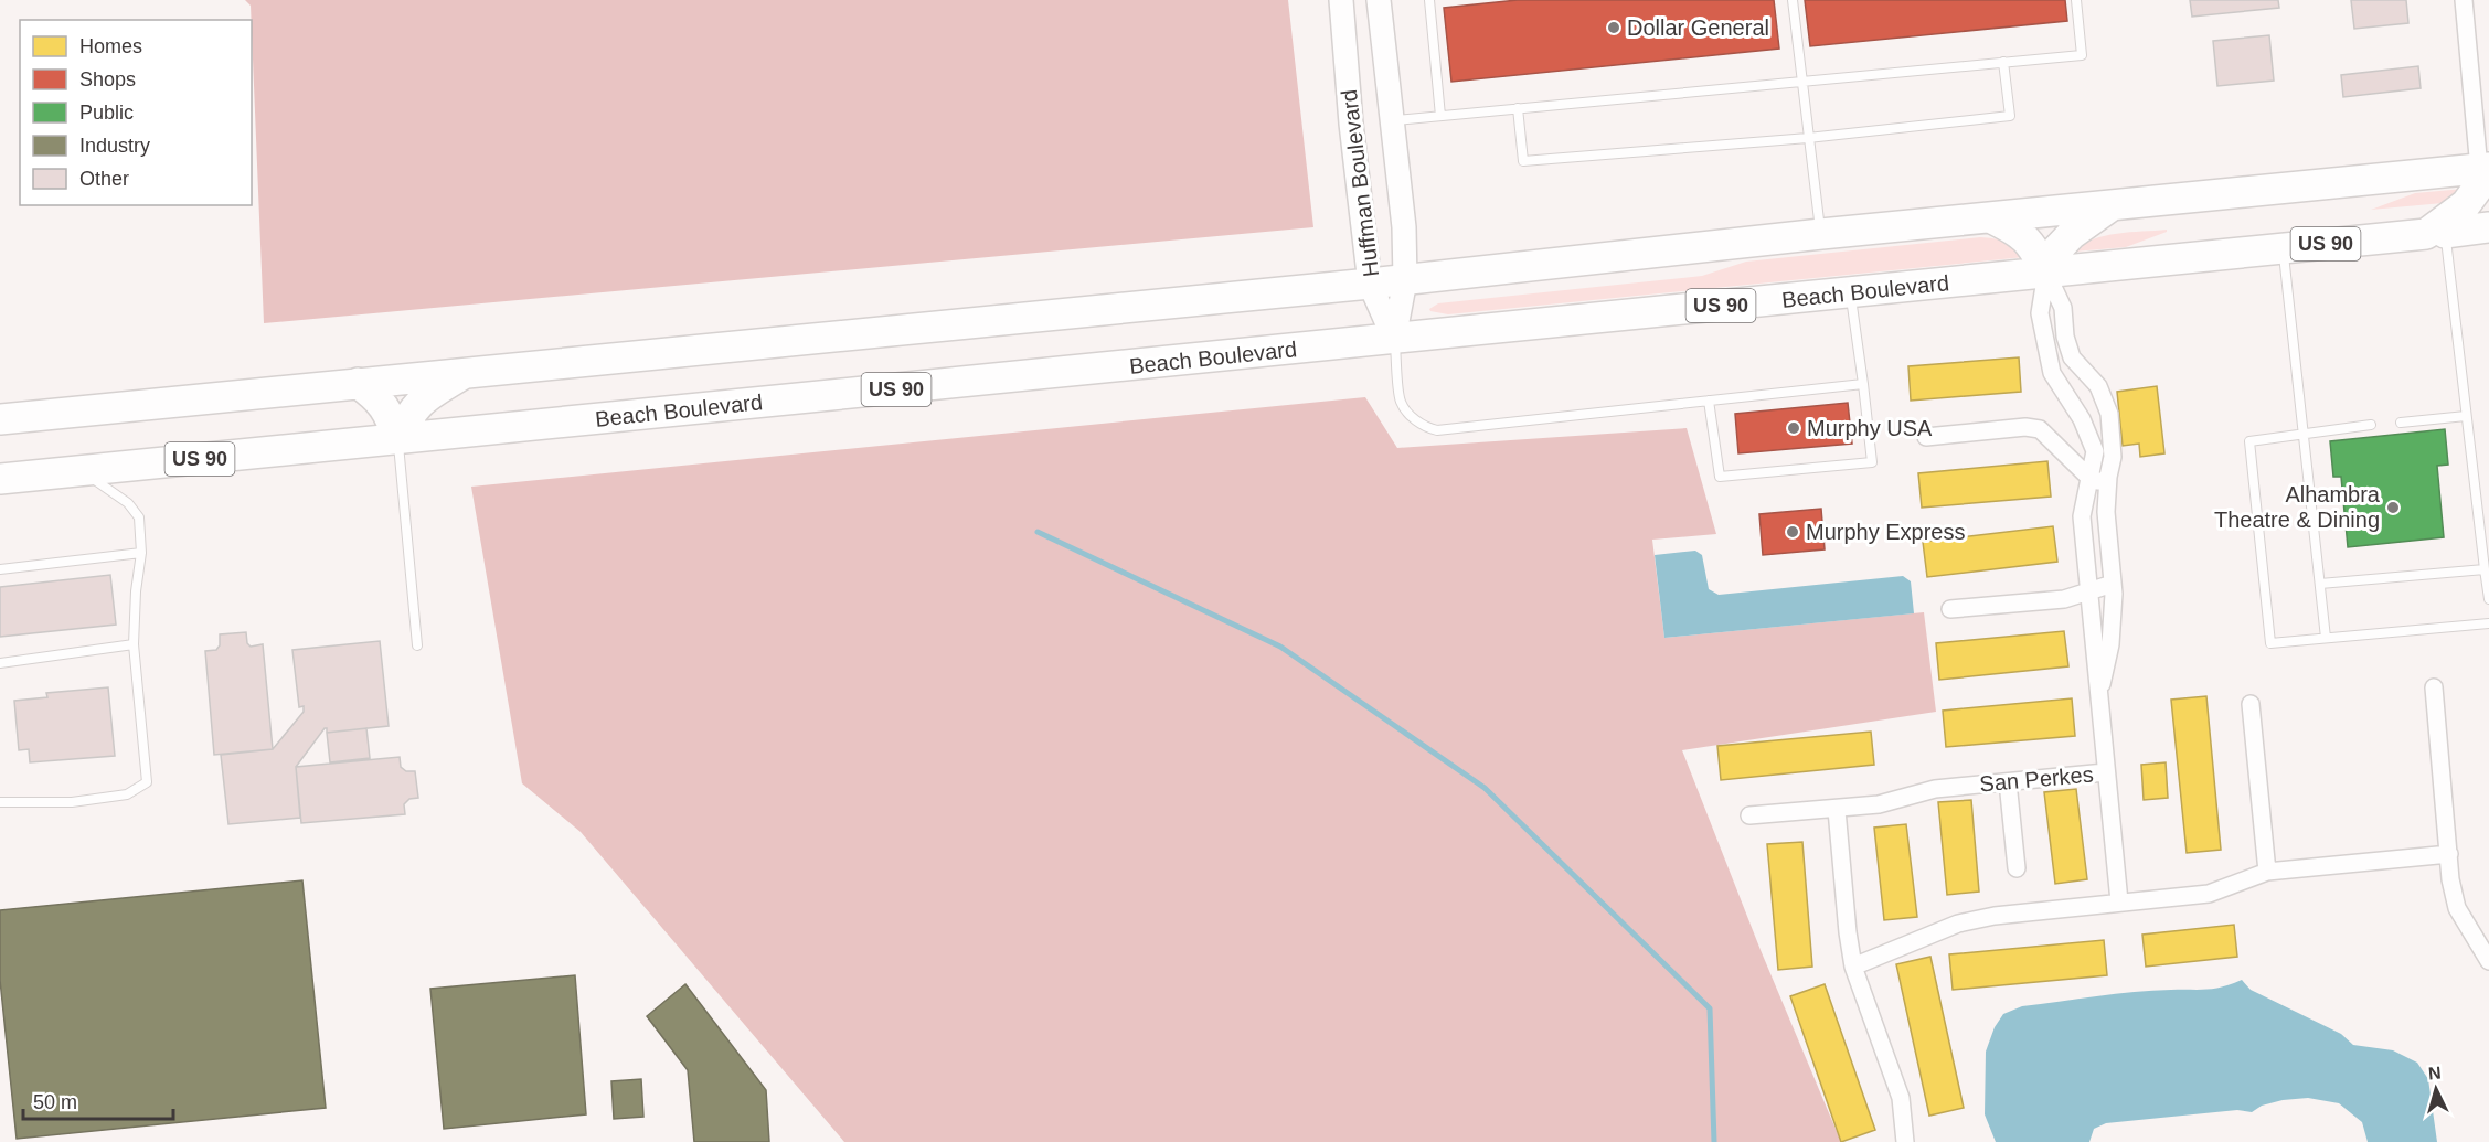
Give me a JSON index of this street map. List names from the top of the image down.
{
  "streets": {
    "highway": ["US 90", "Beach Boulevard"],
    "street": ["Huffman Boulevard", "San Perkes"]
  },
  "crossings": [
    ["Huffman Boulevard", "Beach Boulevard"],
    ["Beach Boulevard", "San Perkes"]
  ],
  "places": [
    "Dollar General",
    "Murphy USA",
    "Alhambra Theatre & Dining",
    "Murphy Express"
  ],
  "legend": [
    "Homes",
    "Shops",
    "Public",
    "Industry",
    "Other"
  ],
  "scale_bar": "50 m",
  "north": "top"
}
